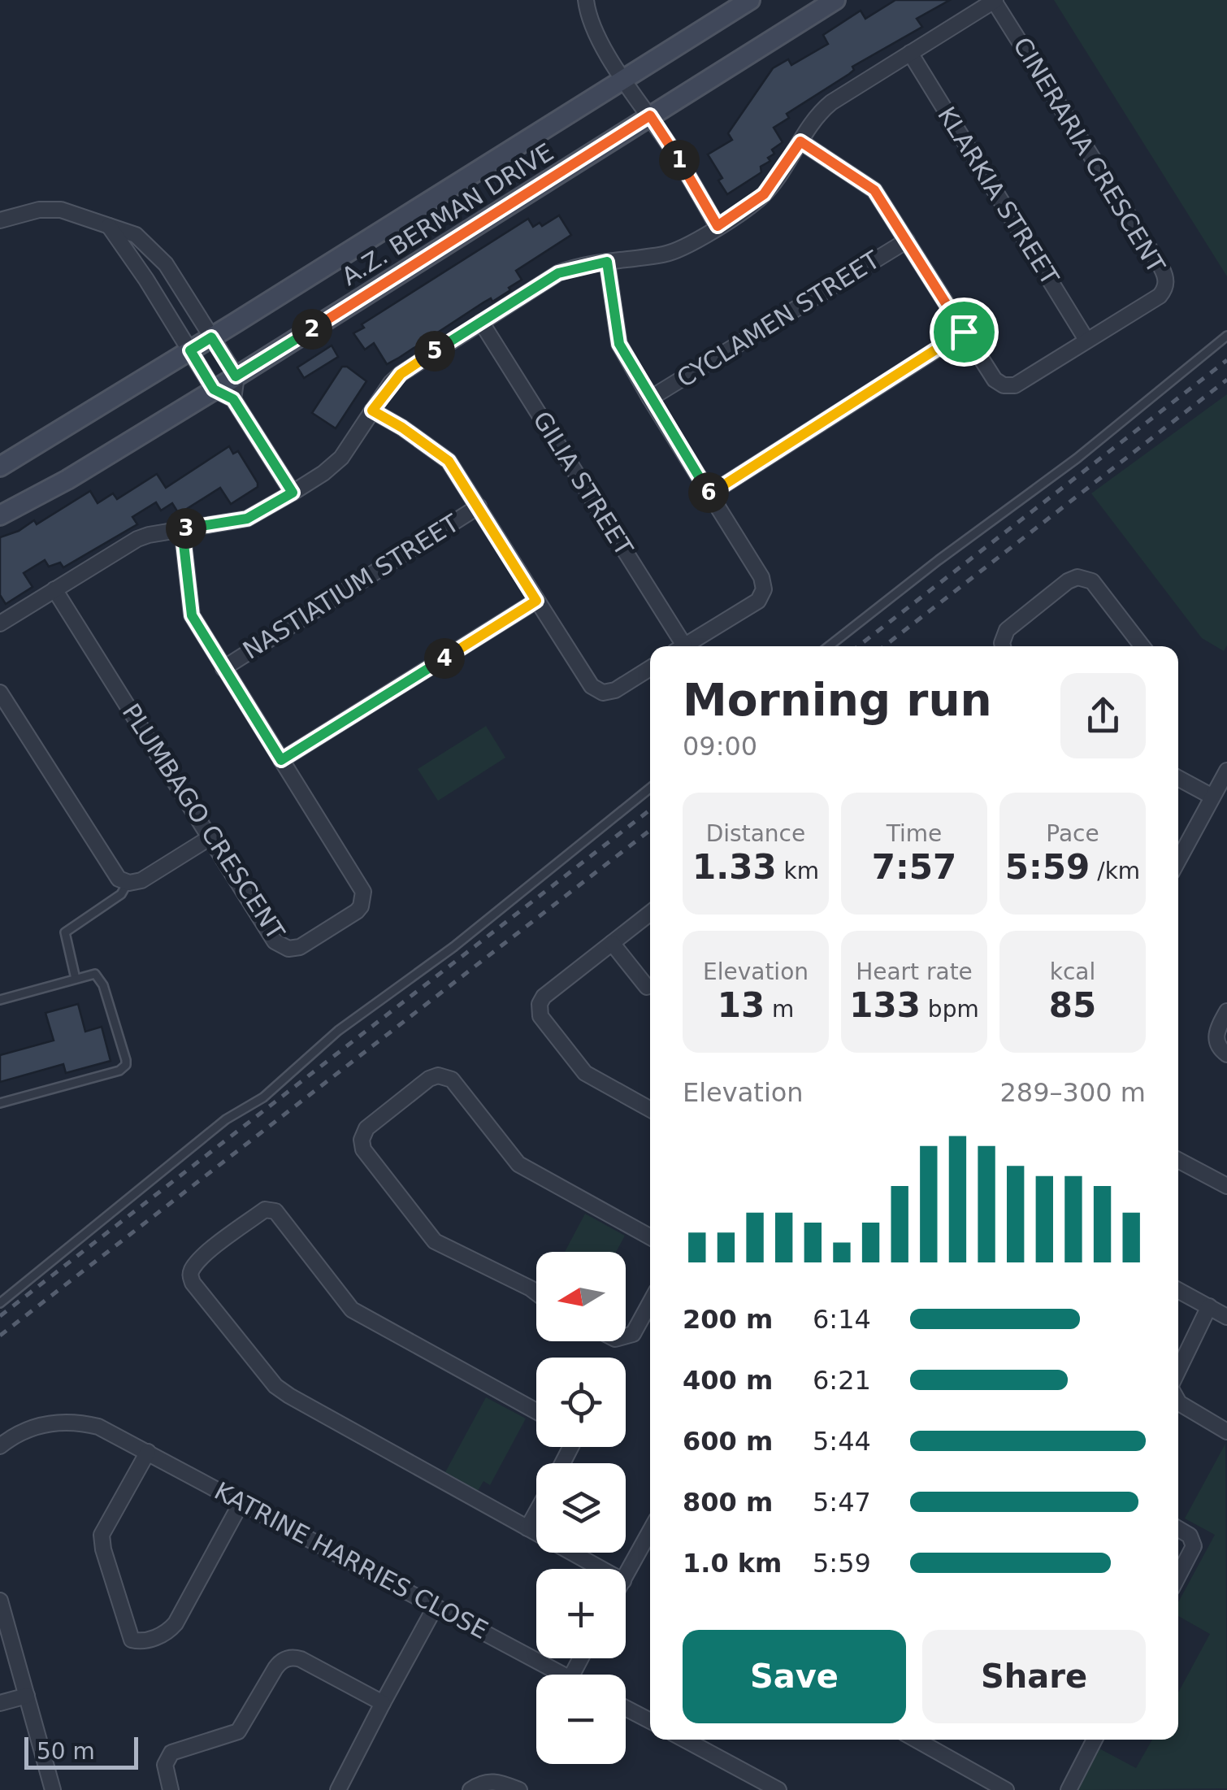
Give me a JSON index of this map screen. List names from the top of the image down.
{
  "streets": {
    "main road": ["A.Z. BERMAN DRIVE"],
    "street": [
      "CINERARIA CRESCENT",
      "KLARKIA STREET",
      "CYCLAMEN STREET",
      "GILIA STREET",
      "NASTIATIUM STREET",
      "PLUMBAGO CRESCENT",
      "KATRINE HARRIES CLOSE"
    ]
  },
  "crossings": [
    ["CINERARIA CRESCENT", "KLARKIA STREET"],
    ["CINERARIA CRESCENT", "CYCLAMEN STREET"],
    ["NASTIATIUM STREET", "PLUMBAGO CRESCENT"]
  ],
  "scale_bar": "50 m",
  "north": "left",
  "page": {
    "pins": [
      "1",
      "2",
      "5",
      "6",
      "3",
      "4"
    ],
    "heading": ["Morning run", "09:00"],
    "stats": [
      ["Distance", "1.33 km"],
      ["Time", "7:57"],
      ["Pace", "5:59 /km"],
      ["Elevation", "13 m"],
      ["Heart rate", "133 bpm"],
      ["kcal", "85"]
    ],
    "chart": ["Elevation", "289–300 m"],
    "map_buttons": ["+", "−"],
    "list": [
      {
        "name": "200 m",
        "note": "6:14"
      },
      {
        "name": "400 m",
        "note": "6:21"
      },
      {
        "name": "600 m",
        "note": "5:44"
      },
      {
        "name": "800 m",
        "note": "5:47"
      },
      {
        "name": "1.0 km",
        "note": "5:59"
      }
    ],
    "buttons": ["Save", "Share"],
    "scale": "50 m"
  }
}
